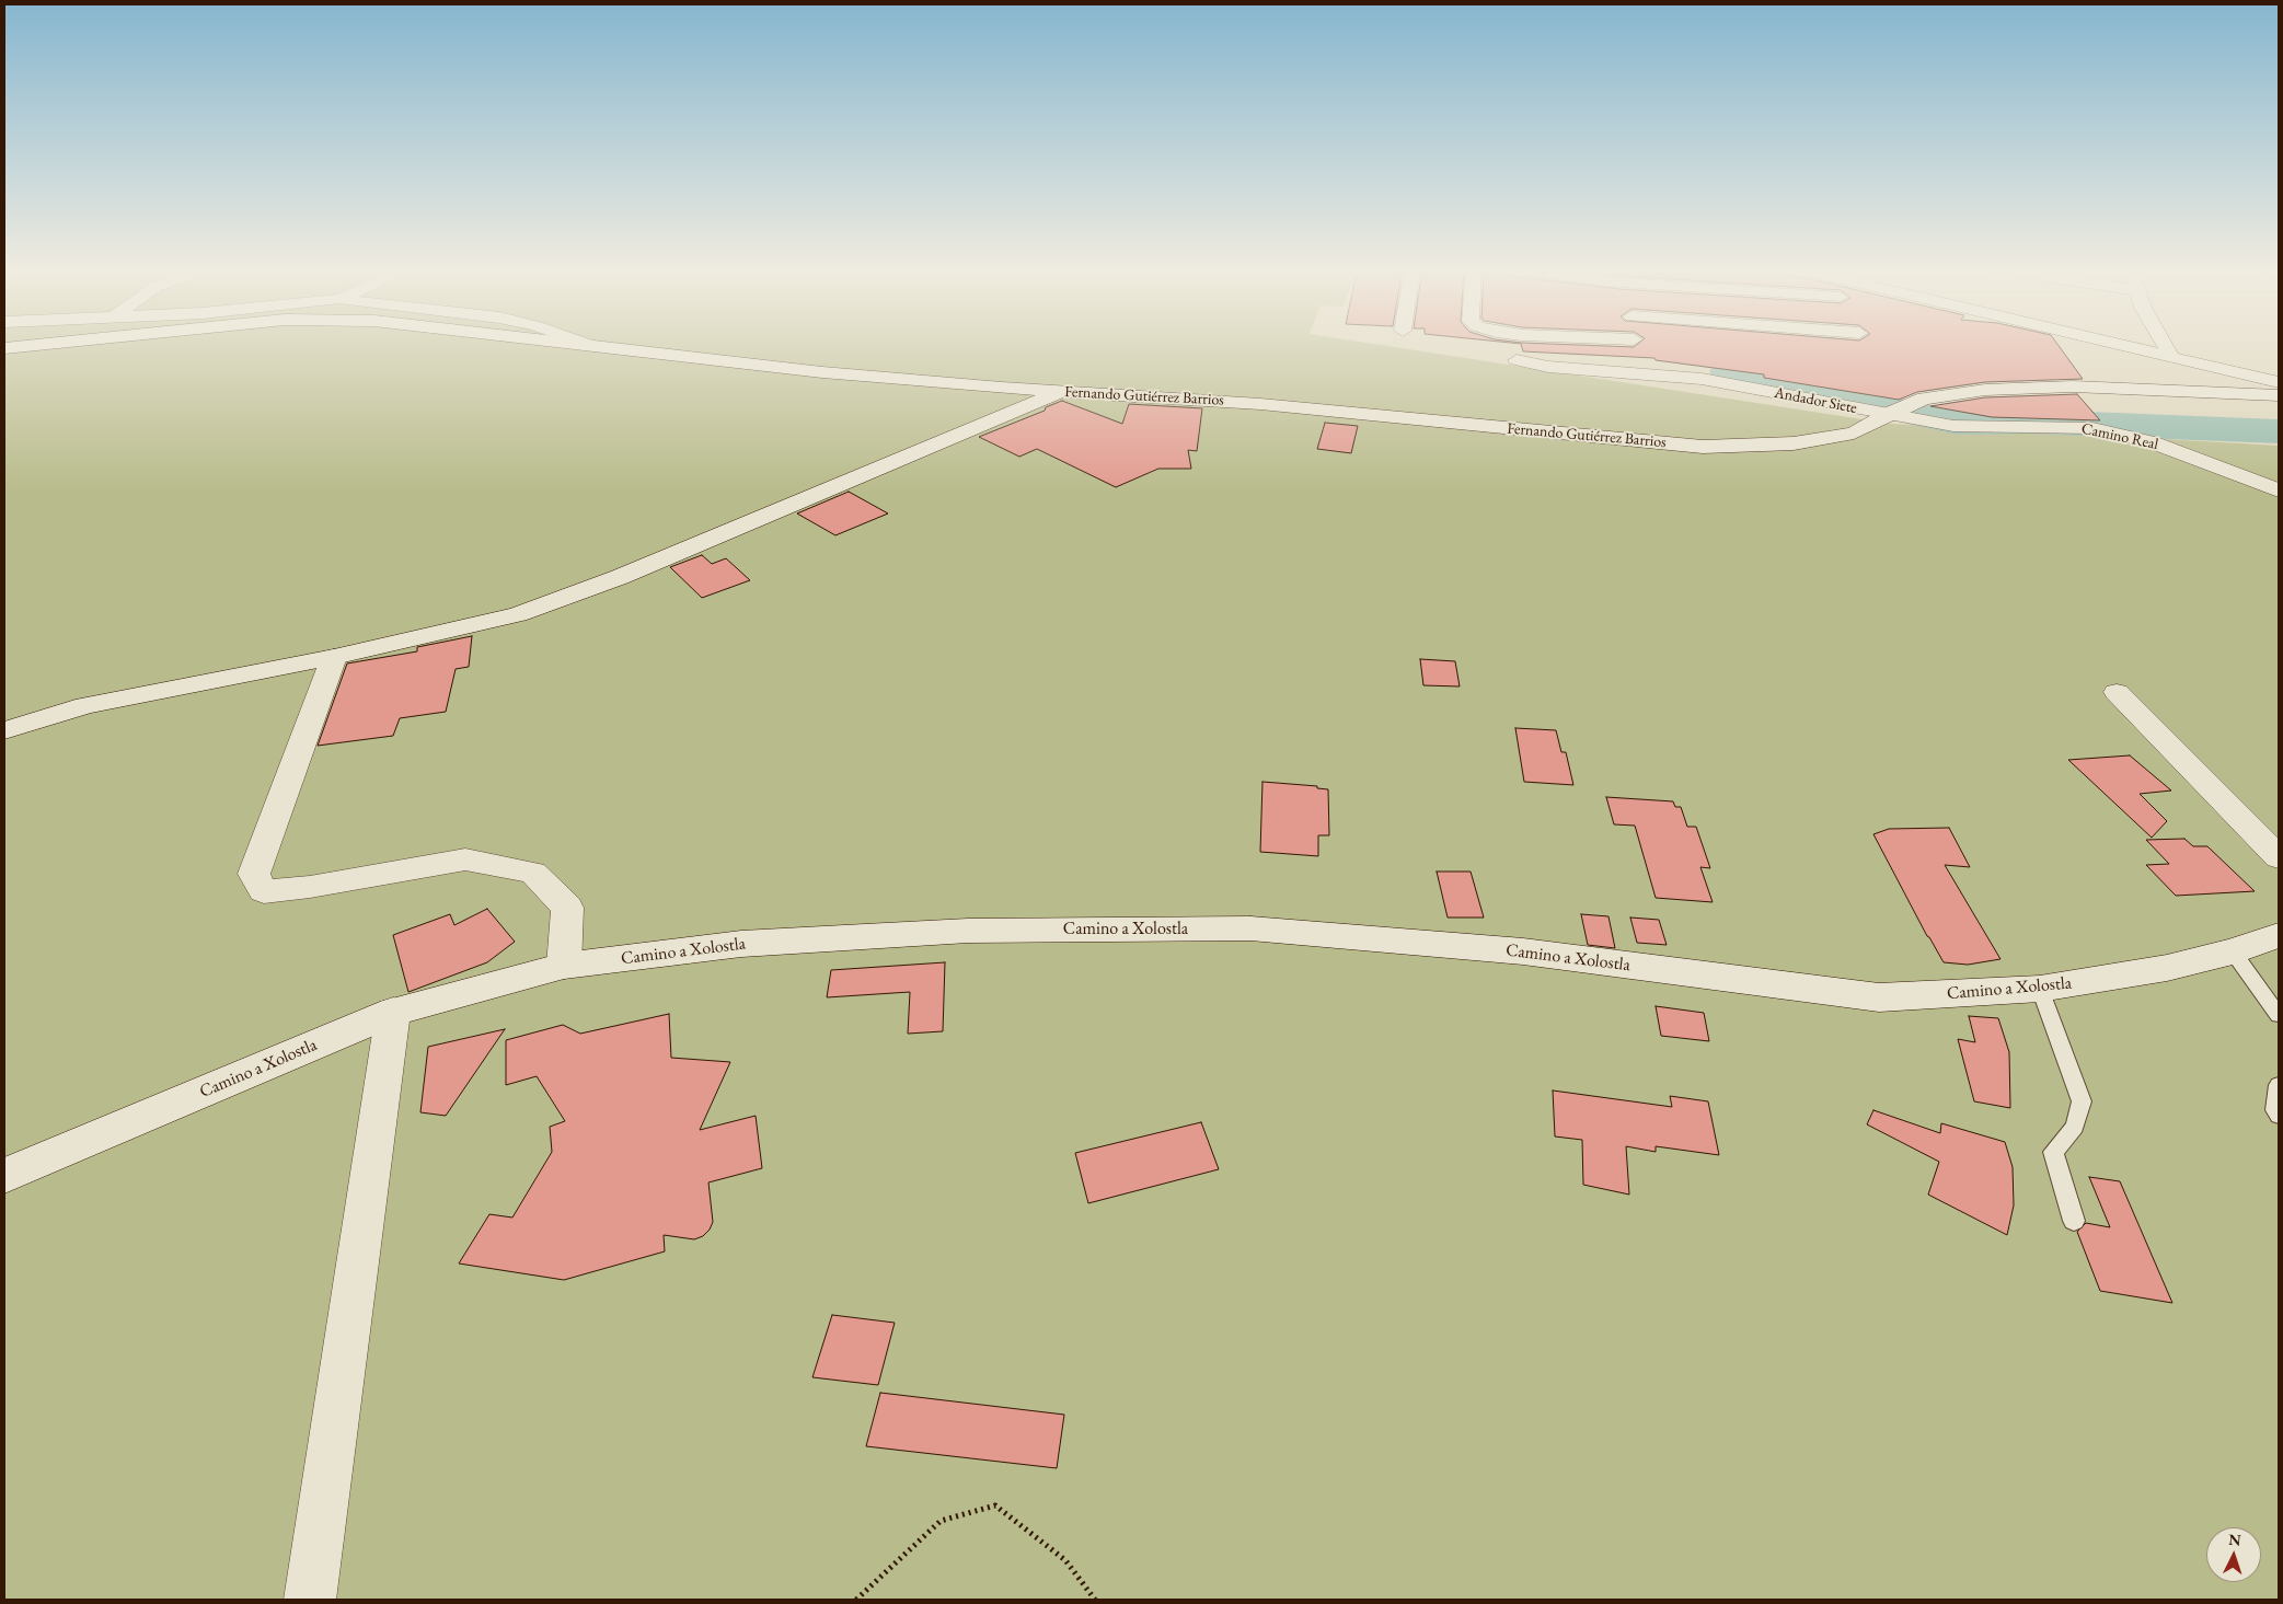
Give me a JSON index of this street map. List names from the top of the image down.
{
  "streets": {
    "street": [
      "Fernando Gutiérrez Barrios",
      "Andador Siete",
      "Camino Real",
      "Camino a Xolostla"
    ]
  },
  "crossings": [
    ["Fernando Gutiérrez Barrios", "Andador Siete"],
    ["Fernando Gutiérrez Barrios", "Camino Real"],
    ["Andador Siete", "Camino Real"]
  ],
  "north": "top"
}
